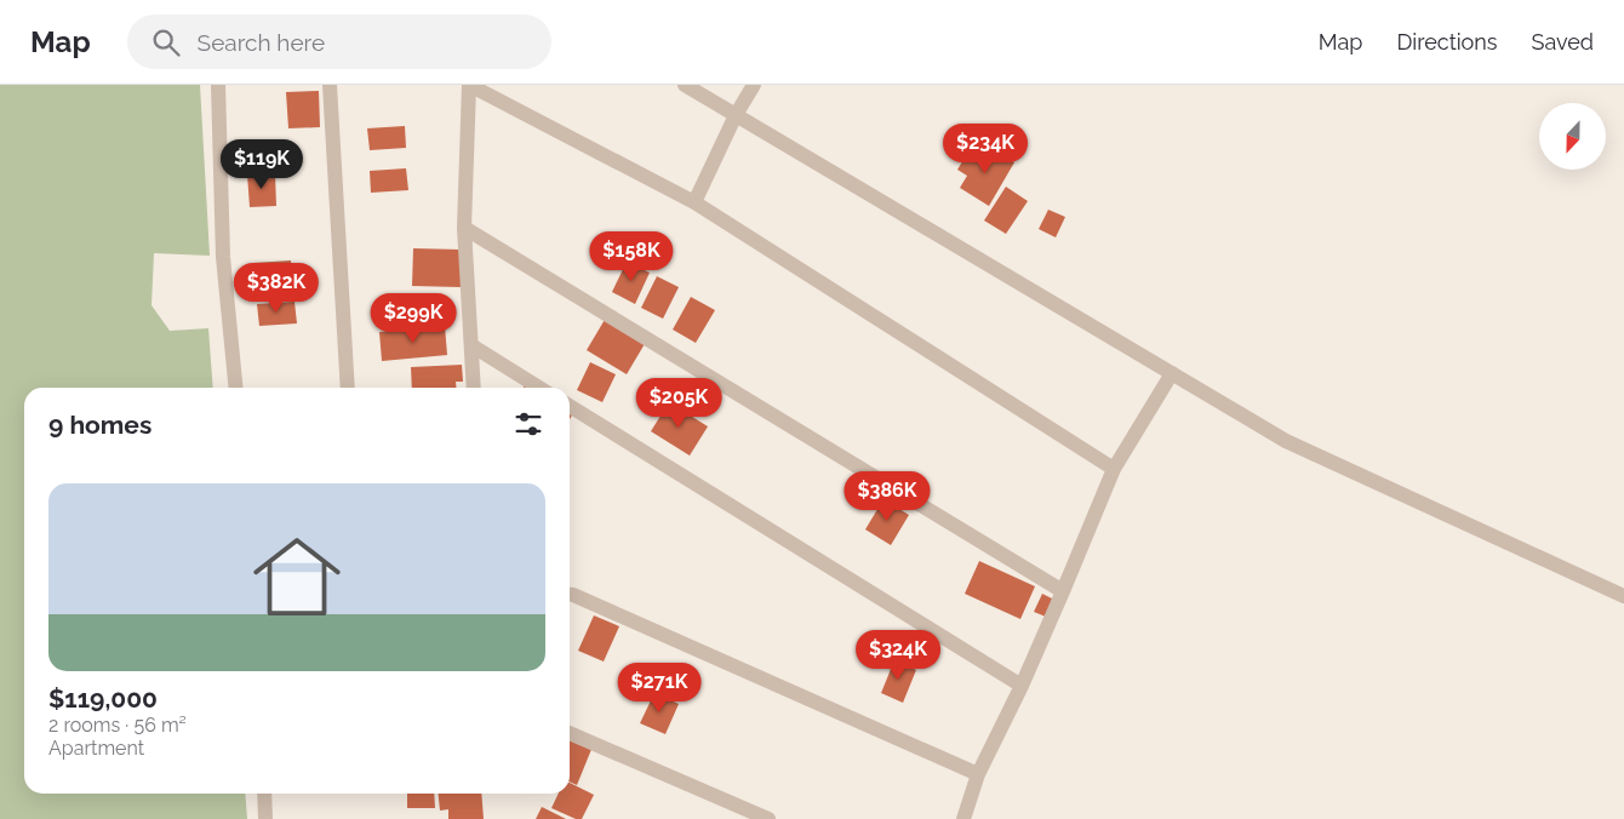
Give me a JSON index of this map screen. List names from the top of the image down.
{
  "north": "bottom",
  "page": {
    "header": "Map",
    "search": "Search here",
    "nav": ["Map", "Directions", "Saved"],
    "price": [
      "$234K",
      "$119K",
      "$158K",
      "$382K",
      "$299K",
      "$205K",
      "$386K",
      "$324K",
      "$271K"
    ],
    "heading": "9 homes",
    "list": [
      {
        "name": "$119,000",
        "note": "2 rooms · 56 m² · Apartment"
      }
    ]
  }
}
